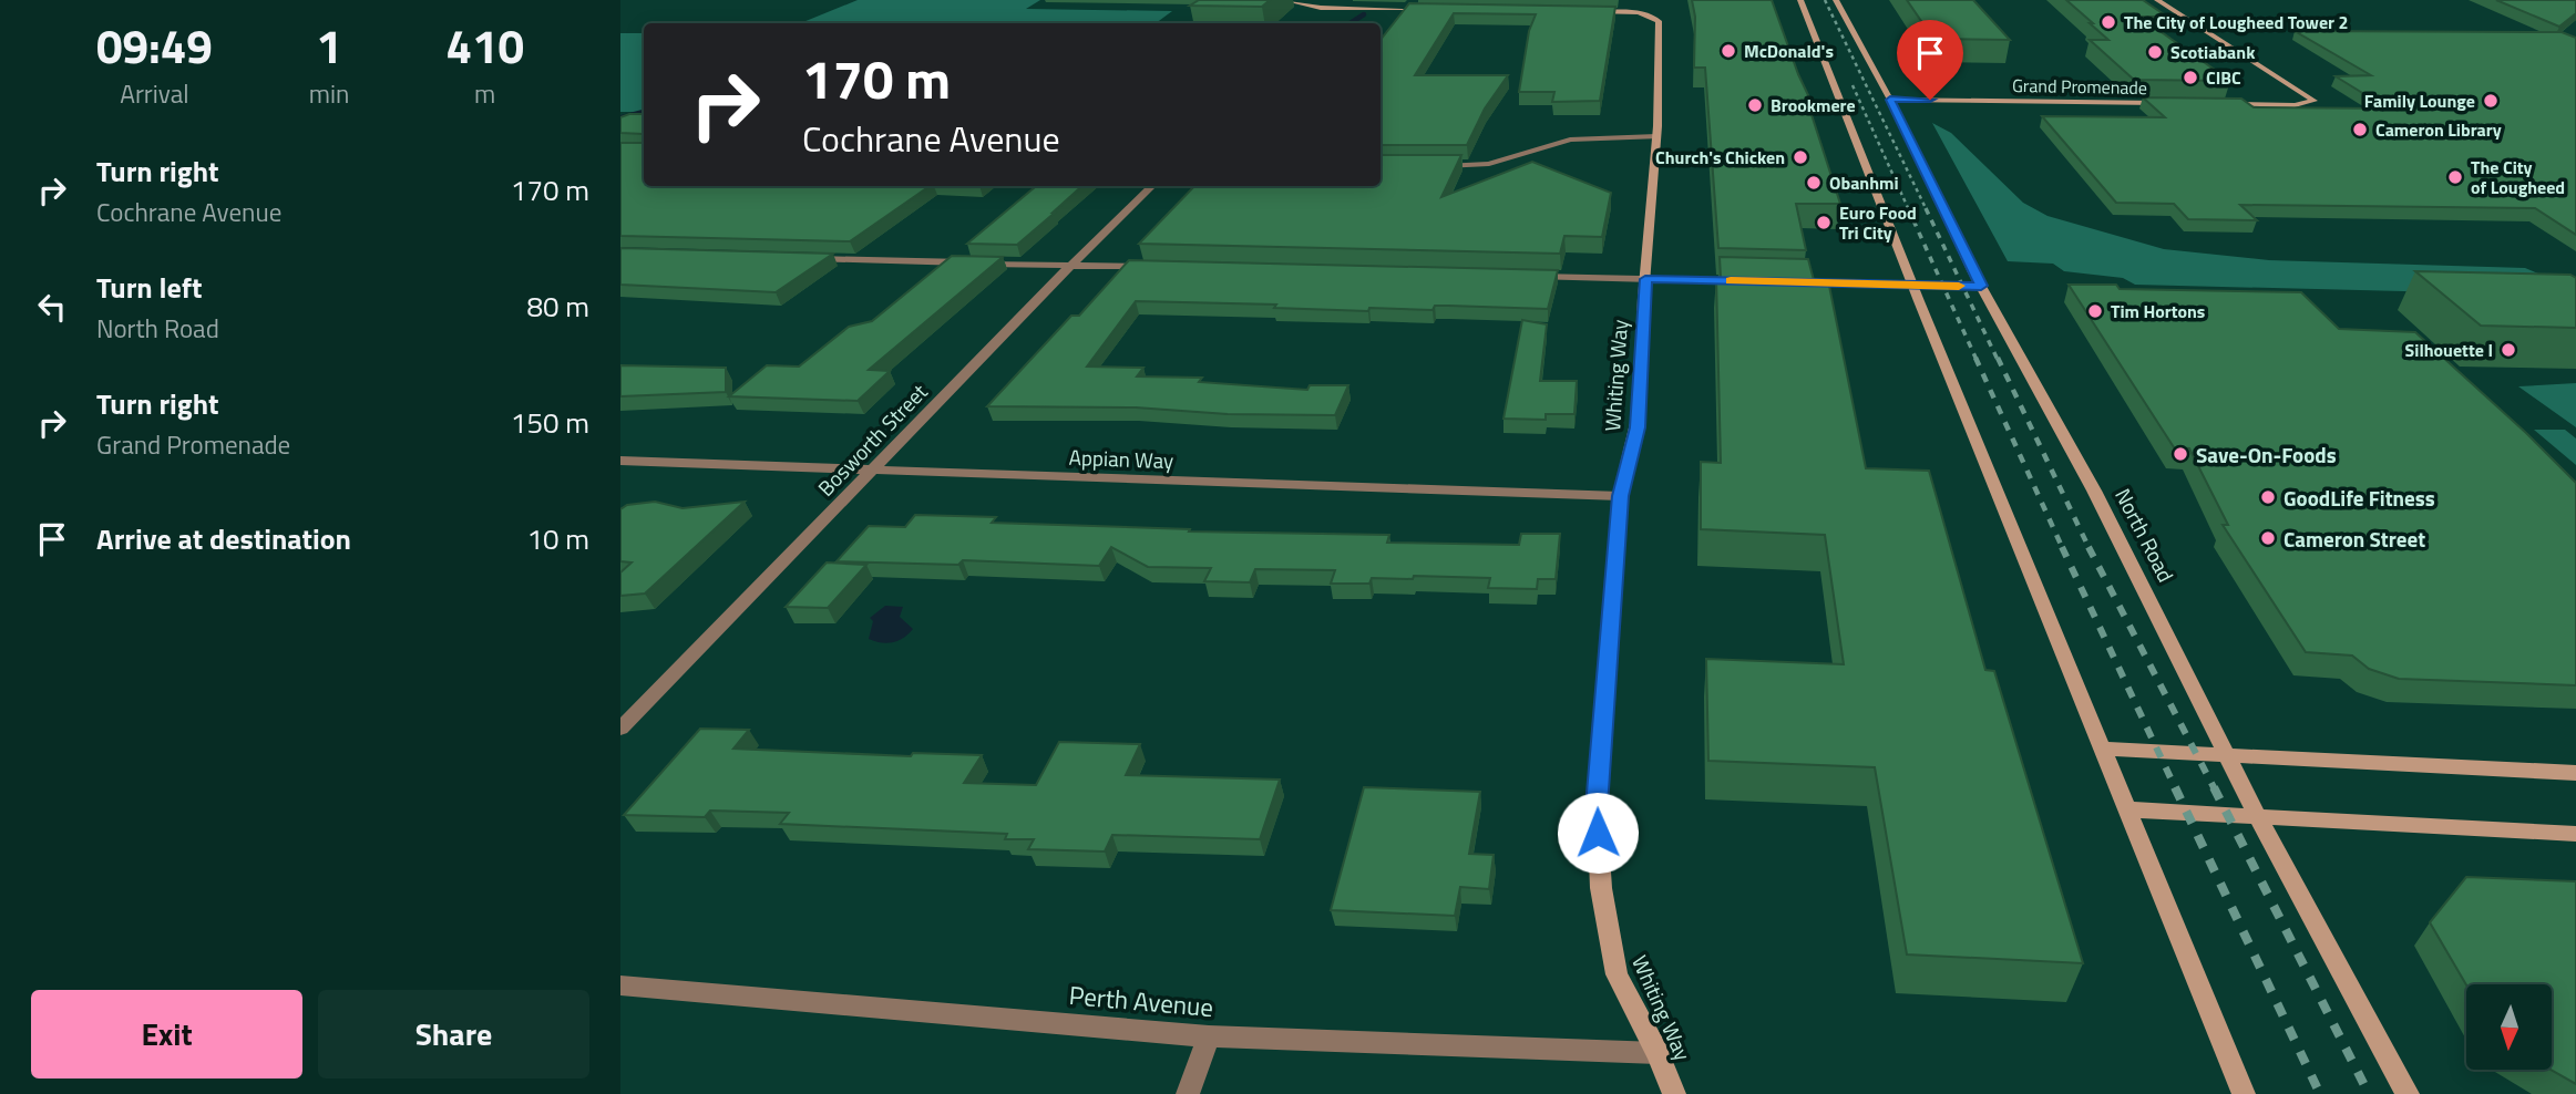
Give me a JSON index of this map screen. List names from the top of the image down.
{
  "streets": {
    "main road": ["Grand Promenade", "Whiting Way", "North Road"],
    "street": ["Bosworth Street", "Appian Way", "Perth Avenue"]
  },
  "crossings": [
    ["Grand Promenade", "North Road"],
    ["Whiting Way", "Appian Way"],
    ["Whiting Way", "Perth Avenue"],
    ["Bosworth Street", "Appian Way"]
  ],
  "places": [
    "The City of Lougheed Tower 2",
    "McDonald's",
    "Scotiabank",
    "CIBC",
    "Family Lounge",
    "Brookmere",
    "Cameron Library",
    "Church's Chicken",
    "The City of Lougheed",
    "Obanhmi",
    "Euro Food Tri City",
    "Tim Hortons",
    "Silhouette I",
    "Save-On-Foods",
    "GoodLife Fitness",
    "Cameron Street"
  ],
  "north": "bottom",
  "page": {
    "eta": [
      "09:49",
      "Arrival",
      "1",
      "min",
      "410",
      "m"
    ],
    "turn": ["170 m", "Cochrane Avenue"],
    "list": [
      {
        "name": "Turn right",
        "note": "Cochrane Avenue",
        "value": "170 m"
      },
      {
        "name": "Turn left",
        "note": "North Road",
        "value": "80 m"
      },
      {
        "name": "Turn right",
        "note": "Grand Promenade",
        "value": "150 m"
      },
      {
        "name": "Arrive at destination",
        "value": "10 m"
      }
    ],
    "buttons": ["Exit", "Share"]
  }
}
